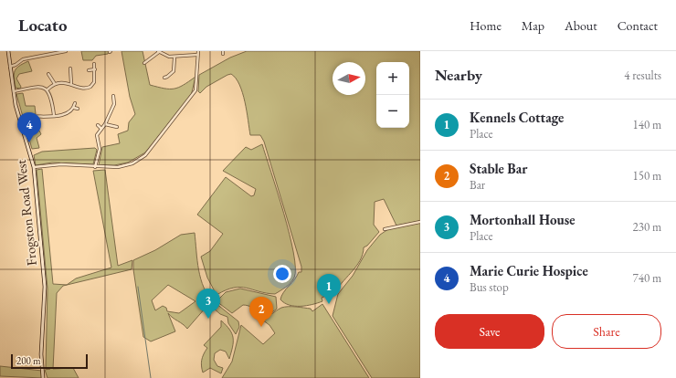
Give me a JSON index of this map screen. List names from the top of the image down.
{
  "streets": {
    "main road": ["Frogston Road West"]
  },
  "scale_bar": "200 m",
  "north": "right",
  "page": {
    "header": "Locato",
    "nav": [
      "Home",
      "Map",
      "About",
      "Contact"
    ],
    "heading": ["Nearby", "4 results"],
    "map_buttons": ["+", "−"],
    "list": [
      {
        "mark": "1",
        "name": "Kennels Cottage",
        "note": "Place",
        "value": "140 m"
      },
      {
        "mark": "2",
        "name": "Stable Bar",
        "note": "Bar",
        "value": "150 m"
      },
      {
        "mark": "3",
        "name": "Mortonhall House",
        "note": "Place",
        "value": "230 m"
      },
      {
        "mark": "4",
        "name": "Marie Curie Hospice",
        "note": "Bus stop",
        "value": "740 m"
      }
    ],
    "pins": [
      "4",
      "1",
      "3",
      "2"
    ],
    "buttons": ["Save", "Share"],
    "scale": "200 m"
  }
}
